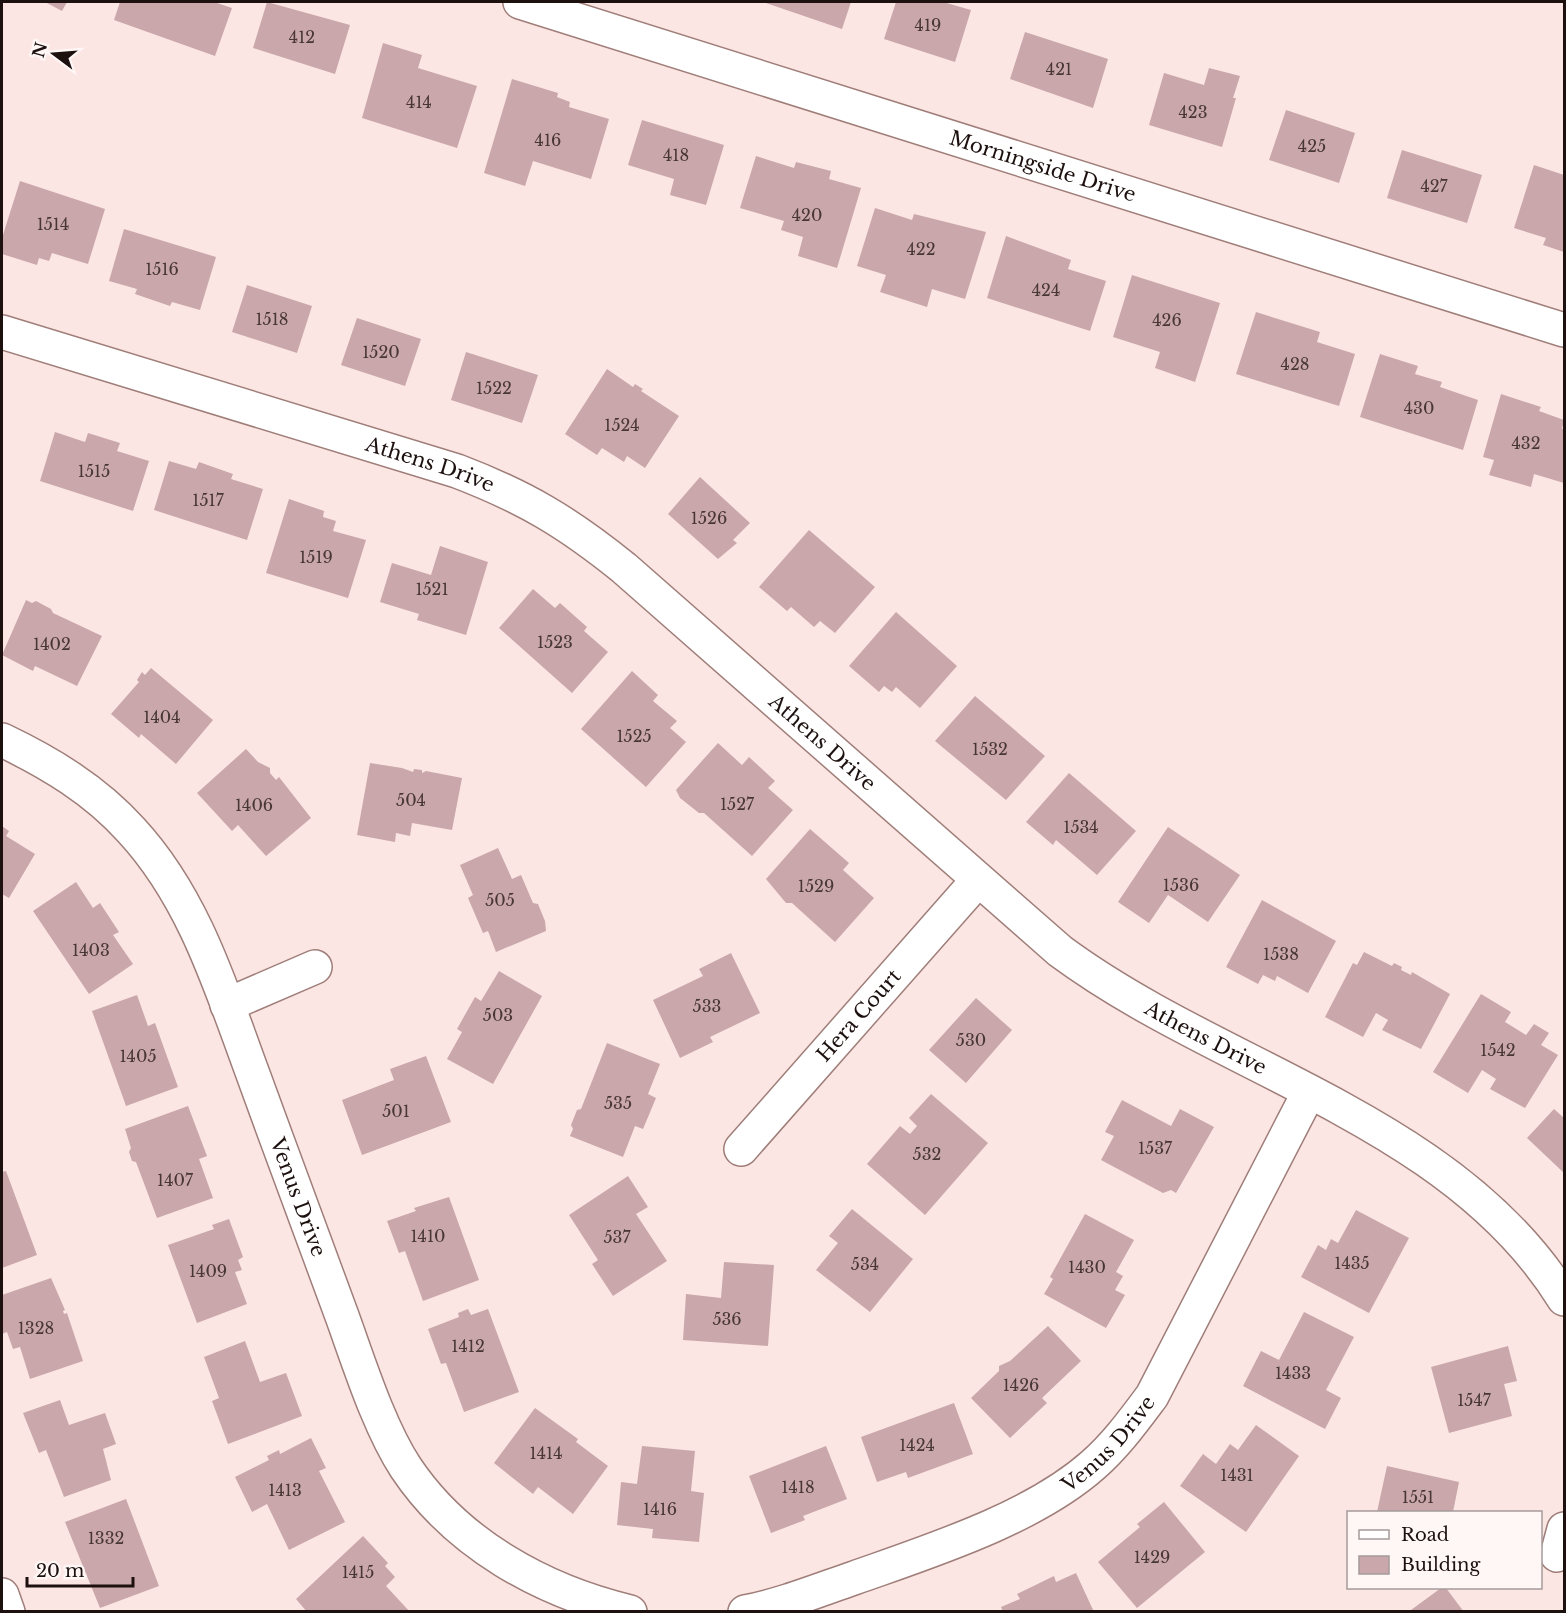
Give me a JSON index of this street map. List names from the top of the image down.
{
  "streets": {
    "street": [
      "Morningside Drive",
      "Athens Drive",
      "Hera Court",
      "Venus Drive"
    ]
  },
  "crossings": [
    ["Athens Drive", "Hera Court"],
    ["Athens Drive", "Venus Drive"]
  ],
  "house_numbers": [
    "419",
    "412",
    "421",
    "414",
    "423",
    "416",
    "425",
    "418",
    "427",
    "420",
    "1514",
    "422",
    "1516",
    "424",
    "1518",
    "426",
    "1520",
    "428",
    "1522",
    "430",
    "1524",
    "432",
    "1515",
    "1517",
    "1526",
    "1519",
    "1521",
    "1523",
    "1402",
    "1404",
    "1525",
    "1532",
    "504",
    "1527",
    "1406",
    "1534",
    "1536",
    "1529",
    "505",
    "1403",
    "1538",
    "533",
    "503",
    "530",
    "1542",
    "1405",
    "535",
    "501",
    "1537",
    "532",
    "1407",
    "1410",
    "537",
    "1435",
    "534",
    "1430",
    "1409",
    "536",
    "1328",
    "1412",
    "1433",
    "1426",
    "1547",
    "1424",
    "1414",
    "1431",
    "1418",
    "1413",
    "1551",
    "1416",
    "1332",
    "1429",
    "1415"
  ],
  "legend": ["Road", "Building"],
  "scale_bar": "20 m",
  "north": "left"
}
